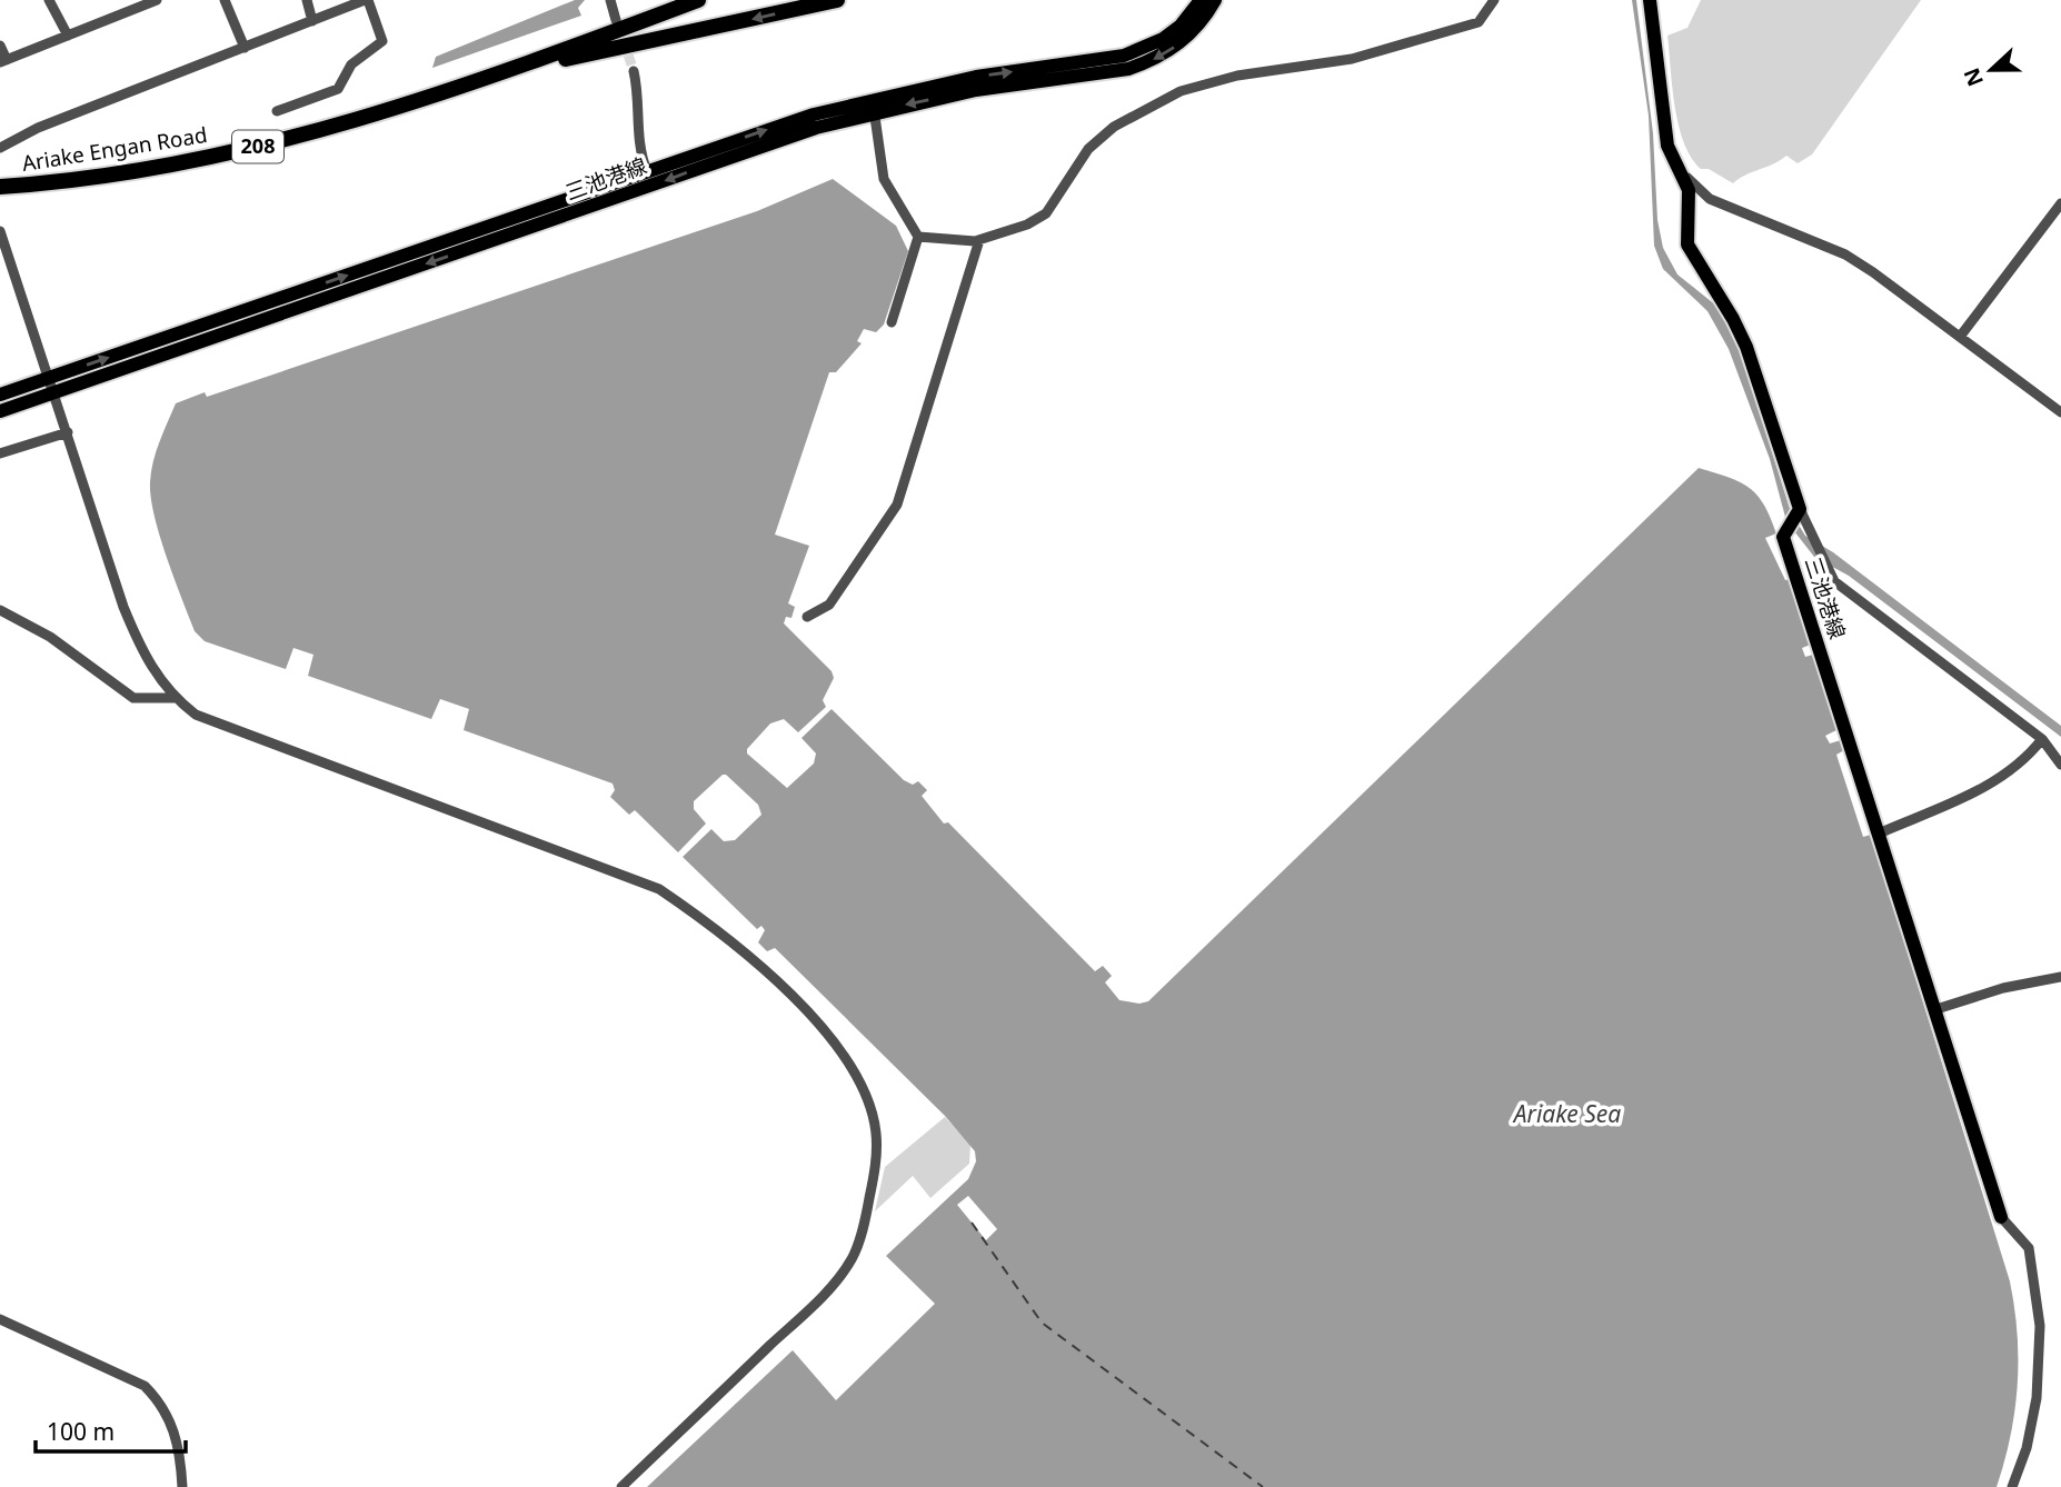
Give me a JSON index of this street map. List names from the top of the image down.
{
  "streets": {
    "highway": ["208", "Ariake Engan Road"],
    "main road": ["三池港線"]
  },
  "crossings": [
    ["208", "Ariake Engan Road"]
  ],
  "water": ["Ariake Sea"],
  "scale_bar": "100 m",
  "north": "left"
}
